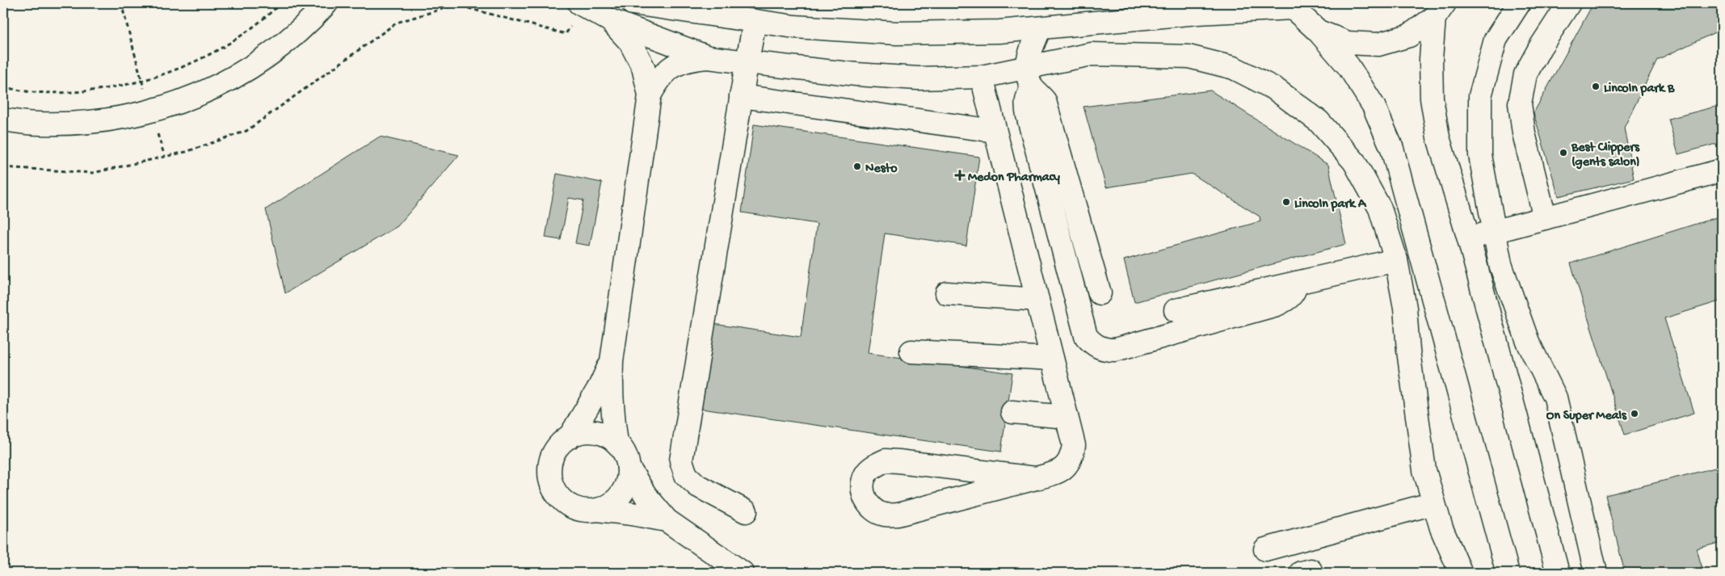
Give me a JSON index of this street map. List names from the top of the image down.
{
  "places": {
    "other": [
      "Lincoln park B",
      "Best Clippers (gents salon)",
      "Nesto",
      "Lincoln park A",
      "On Super Meals"
    ],
    "health": ["Medon Pharmacy"]
  }
}
